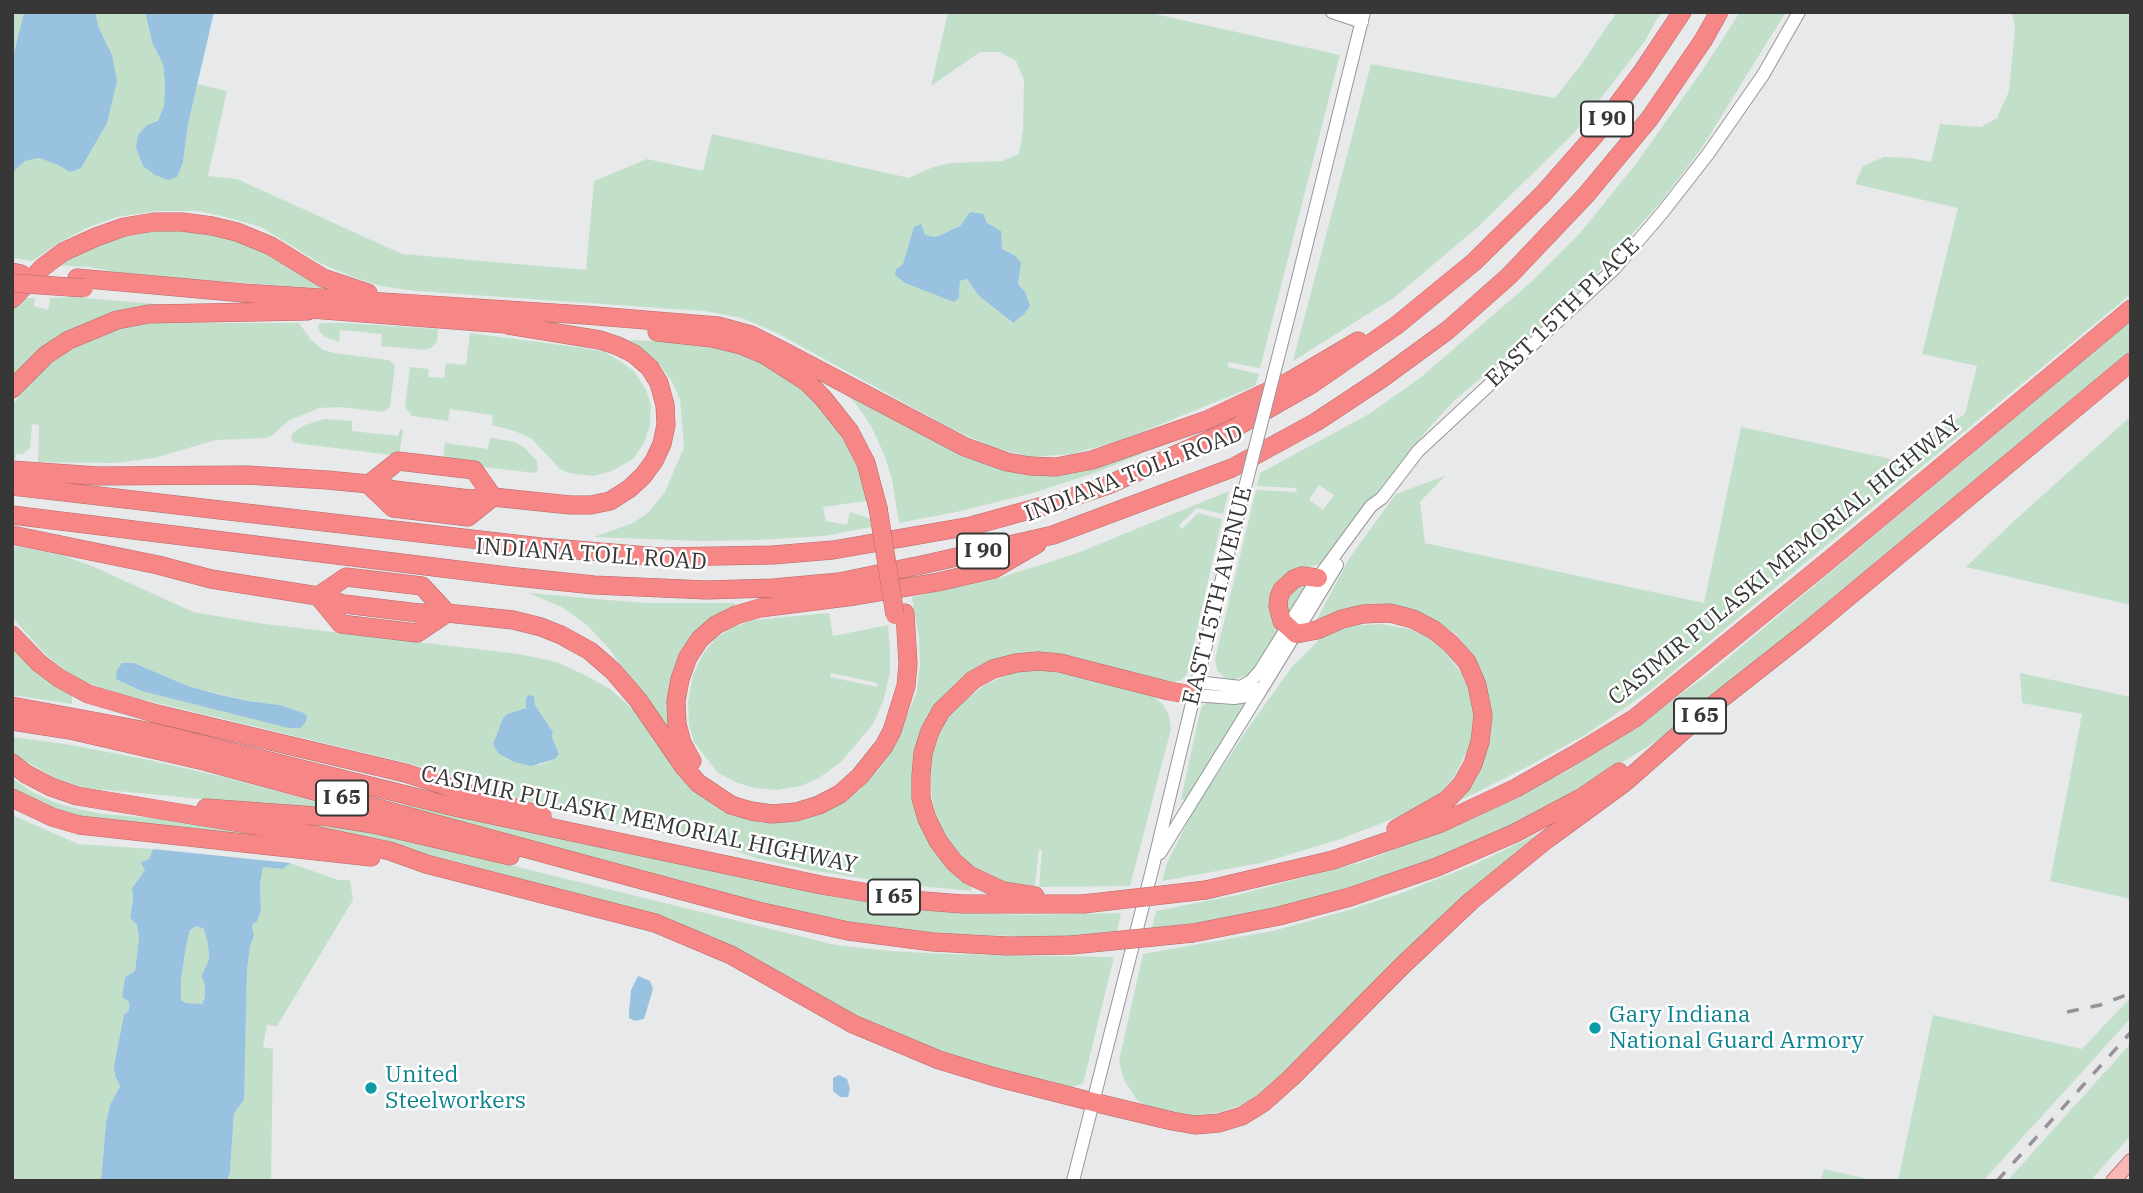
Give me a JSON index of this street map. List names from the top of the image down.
{
  "streets": {
    "highway": [
      "I 90",
      "INDIANA TOLL ROAD",
      "CASIMIR PULASKI MEMORIAL HIGHWAY",
      "I 65"
    ],
    "street": ["EAST 15TH PLACE", "EAST 15TH AVENUE"]
  },
  "crossings": [
    ["EAST 15TH PLACE", "EAST 15TH AVENUE"]
  ],
  "places": ["Gary Indiana National Guard Armory", "United Steelworkers"]
}
